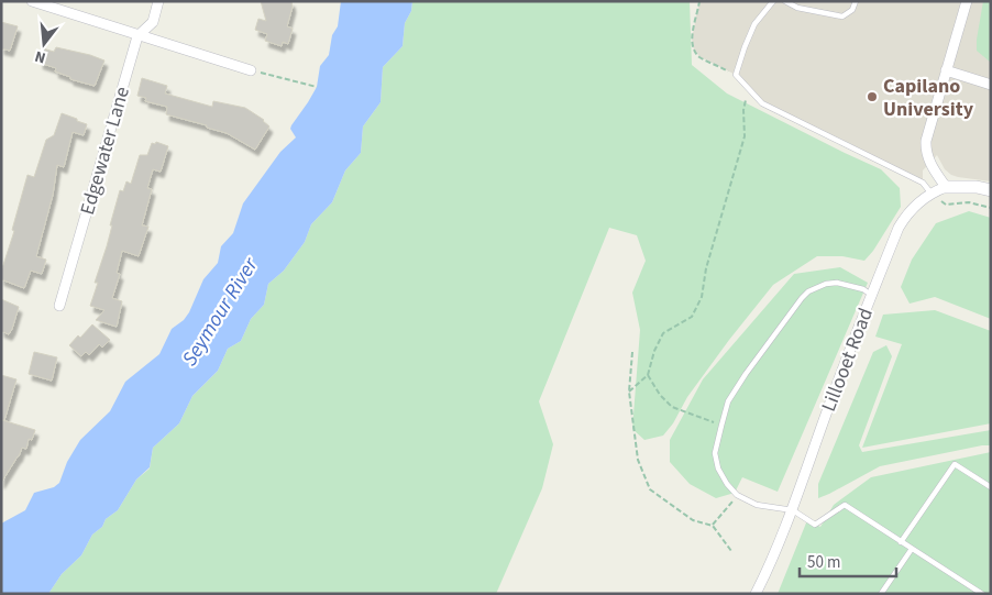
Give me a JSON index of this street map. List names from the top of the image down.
{
  "streets": {
    "street": ["Edgewater Lane", "Lillooet Road"]
  },
  "water": ["Seymour River"],
  "places": ["Capilano University"],
  "scale_bar": "50 m",
  "north": "bottom"
}
